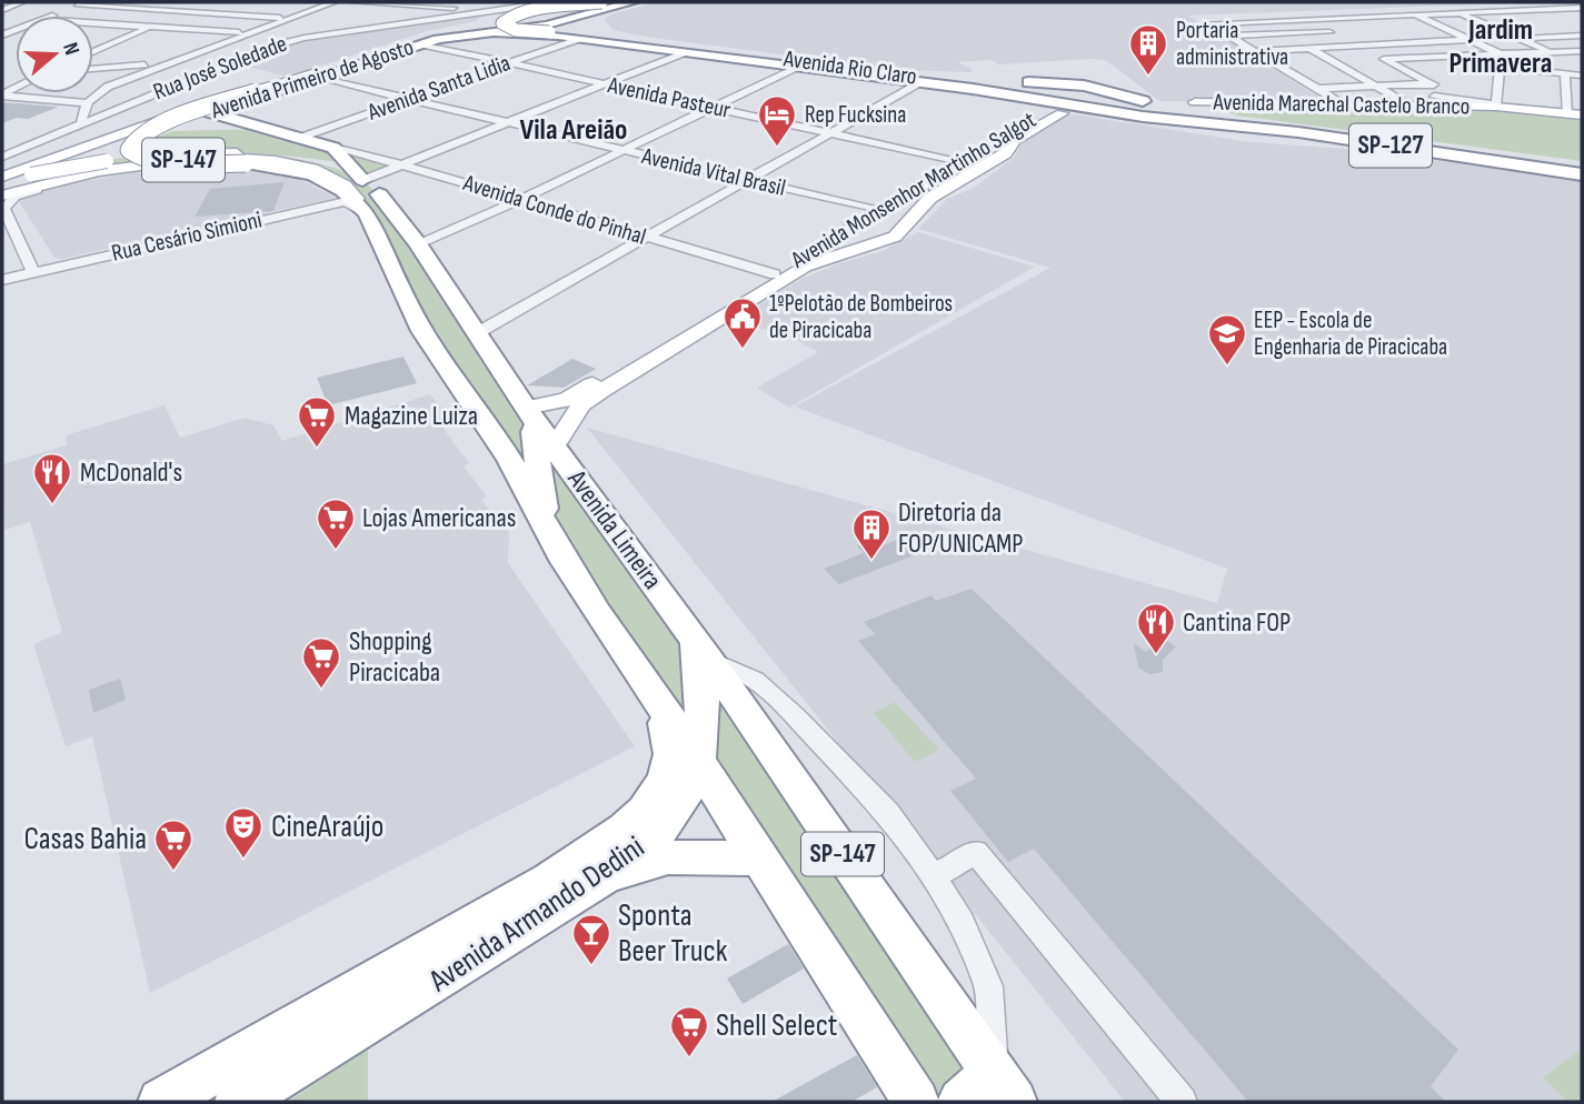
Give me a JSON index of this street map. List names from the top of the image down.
{
  "streets": {
    "highway": [
      "Avenida Rio Claro",
      "Avenida Primeiro de Agosto",
      "SP-127",
      "SP-147",
      "Avenida Conde do Pinhal",
      "Avenida Limeira",
      "Avenida Armando Dedini"
    ],
    "main road": ["Avenida Marechal Castelo Branco", "Avenida Monsenhor Martinho Salgot"],
    "street": [
      "Rua José Soledade",
      "Avenida Santa Lidia",
      "Avenida Pasteur",
      "Avenida Vital Brasil",
      "Rua Cesário Simioni"
    ]
  },
  "crossings": [
    ["Avenida Rio Claro", "Avenida Primeiro de Agosto"],
    ["Avenida Rio Claro", "Avenida Santa Lidia"],
    ["Avenida Rio Claro", "Avenida Marechal Castelo Branco"],
    ["Avenida Rio Claro", "SP-127"],
    ["Avenida Rio Claro", "Avenida Monsenhor Martinho Salgot"],
    ["Avenida Rio Claro", "Rua Cesário Simioni"],
    ["Avenida Primeiro de Agosto", "Avenida Pasteur"],
    ["Avenida Primeiro de Agosto", "SP-147"],
    ["Avenida Primeiro de Agosto", "Avenida Vital Brasil"],
    ["Avenida Primeiro de Agosto", "Avenida Conde do Pinhal"],
    ["Avenida Primeiro de Agosto", "Avenida Limeira"],
    ["Avenida Santa Lidia", "Avenida Pasteur"],
    ["Avenida Santa Lidia", "Avenida Vital Brasil"],
    ["Avenida Santa Lidia", "Avenida Conde do Pinhal"],
    ["Avenida Pasteur", "Avenida Monsenhor Martinho Salgot"],
    ["Avenida Pasteur", "Rua Cesário Simioni"],
    ["Avenida Marechal Castelo Branco", "SP-127"],
    ["SP-127", "Avenida Monsenhor Martinho Salgot"],
    ["SP-147", "Avenida Conde do Pinhal"],
    ["SP-147", "Rua Cesário Simioni"],
    ["SP-147", "Avenida Limeira"],
    ["Avenida Vital Brasil", "Avenida Monsenhor Martinho Salgot"],
    ["Avenida Vital Brasil", "Rua Cesário Simioni"],
    ["Avenida Vital Brasil", "Avenida Limeira"],
    ["Avenida Monsenhor Martinho Salgot", "Avenida Conde do Pinhal"],
    ["Avenida Monsenhor Martinho Salgot", "Avenida Limeira"],
    ["Avenida Conde do Pinhal", "Rua Cesário Simioni"],
    ["Avenida Conde do Pinhal", "Avenida Limeira"],
    ["Rua Cesário Simioni", "Avenida Limeira"],
    ["Avenida Limeira", "Avenida Armando Dedini"]
  ],
  "districts": ["Jardim Primavera", "Vila Areião"],
  "places": {
    "building": ["Portaria administrativa", "Diretoria da FOP/UNICAMP"],
    "hotel": ["Rep Fucksina"],
    "public building": ["1ºPelotão de Bombeiros de Piracicaba"],
    "school or university": ["EEP - Escola de Engenharia de Piracicaba"],
    "supermarket": [
      "Magazine Luiza",
      "Lojas Americanas",
      "Shopping Piracicaba",
      "Casas Bahia",
      "Shell Select"
    ],
    "restaurant": ["McDonald's", "Cantina FOP"],
    "theatre": ["CineAraújo"],
    "bar": ["Sponta Beer Truck"]
  },
  "north": "right"
}
